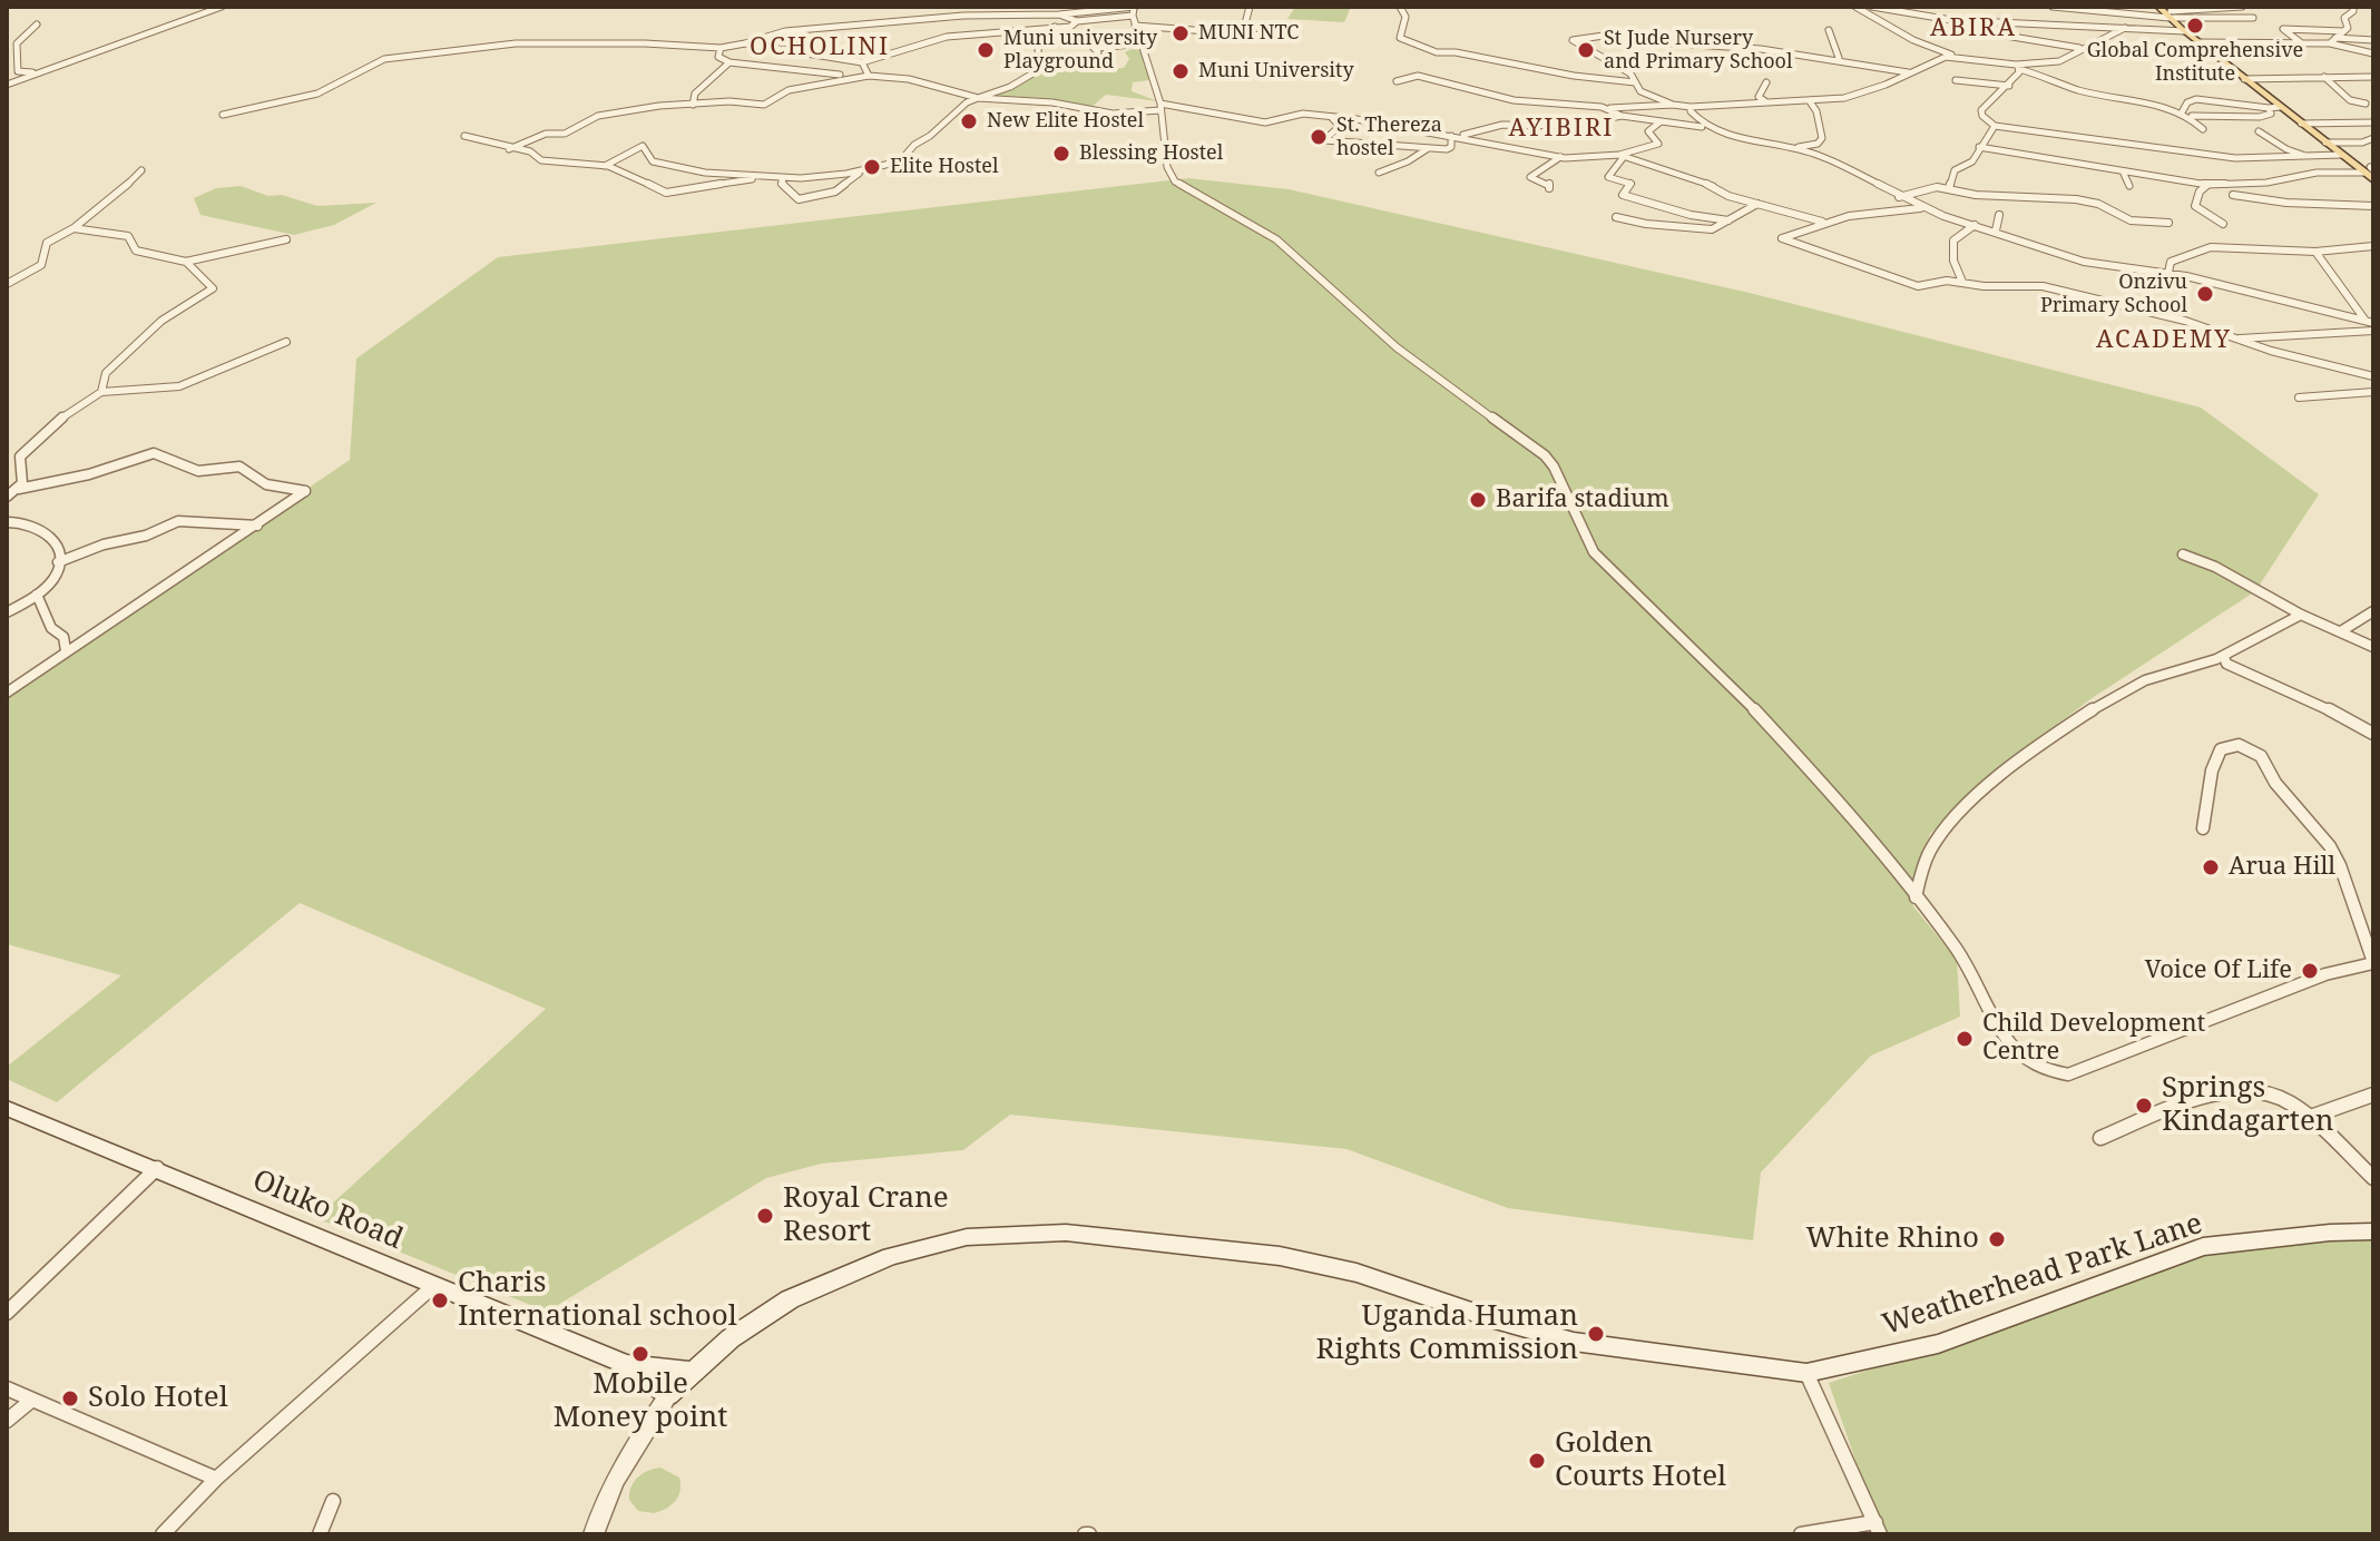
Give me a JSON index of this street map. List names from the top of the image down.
{
  "streets": {
    "main road": ["Oluko Road", "Weatherhead Park Lane"]
  },
  "crossings": [
    ["Oluko Road", "Weatherhead Park Lane"]
  ],
  "districts": [
    "ABIRA",
    "OCHOLINI",
    "AYIBIRI",
    "ACADEMY"
  ],
  "places": [
    "Global Comprehensive Institute",
    "MUNI NTC",
    "Muni university Playground",
    "St Jude Nursery and Primary School",
    "Muni University",
    "New Elite Hostel",
    "St. Thereza hostel",
    "Blessing Hostel",
    "Elite Hostel",
    "Onzivu Primary School",
    "Barifa stadium",
    "Arua Hill",
    "Voice Of Life",
    "Child Development Centre",
    "Springs Kindagarten",
    "Royal Crane Resort",
    "White Rhino",
    "Charis International school",
    "Uganda Human Rights Commission",
    "Mobile Money point",
    "Solo Hotel",
    "Golden Courts Hotel"
  ]
}
